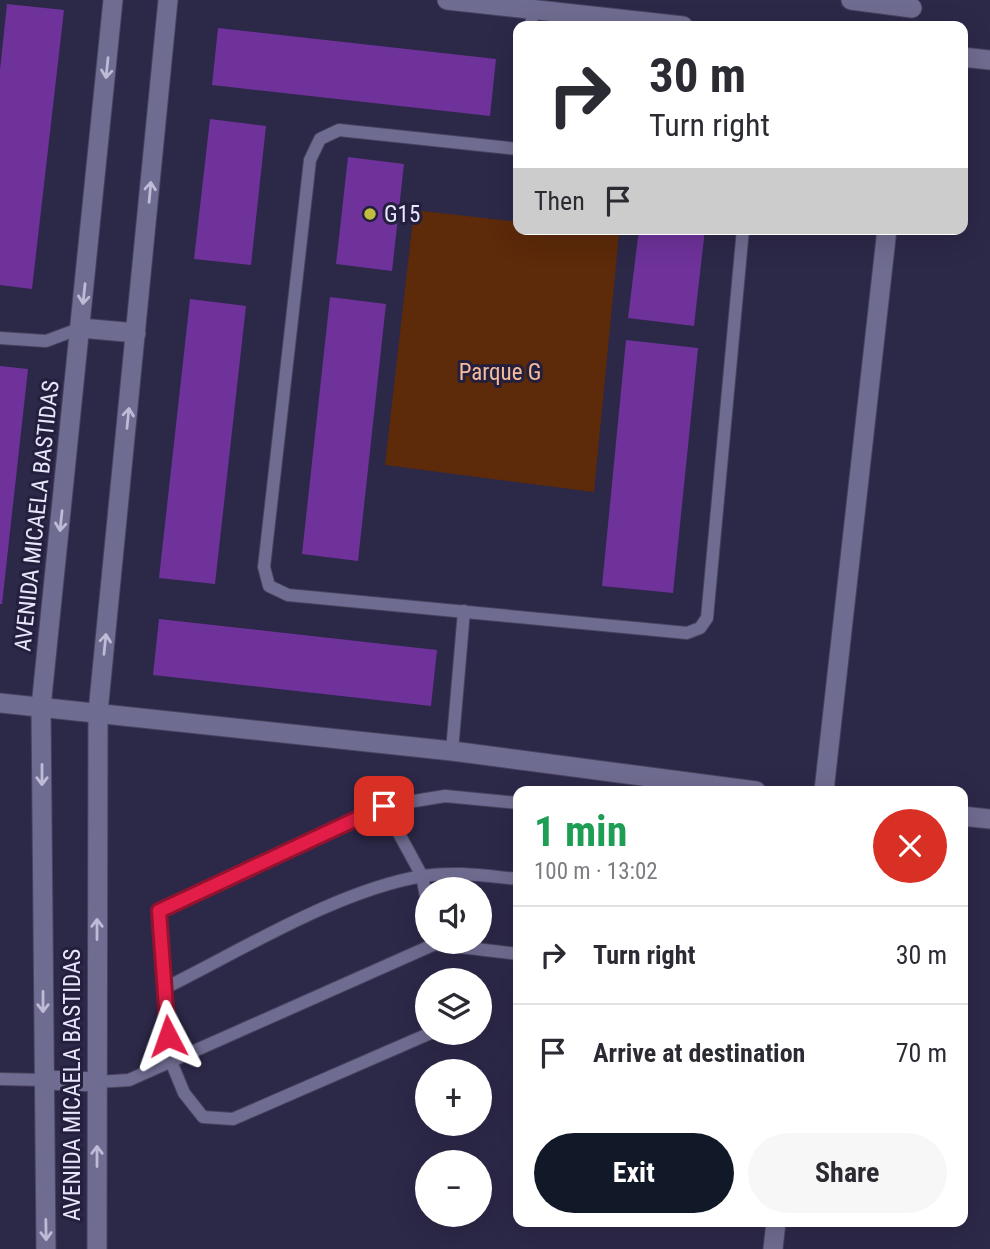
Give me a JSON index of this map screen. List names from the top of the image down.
{
  "streets": {
    "main road": ["AVENIDA MICAELA BASTIDAS"]
  },
  "parks": ["Parque G"],
  "places": ["G15"],
  "page": {
    "turn": ["30 m", "Turn right"],
    "then": "Then",
    "heading": ["1 min", "100 m · 13:02"],
    "map_buttons": ["+", "−"],
    "list": [
      {
        "name": "Turn right",
        "value": "30 m"
      },
      {
        "name": "Arrive at destination",
        "value": "70 m"
      }
    ],
    "buttons": ["Exit", "Share"]
  }
}
